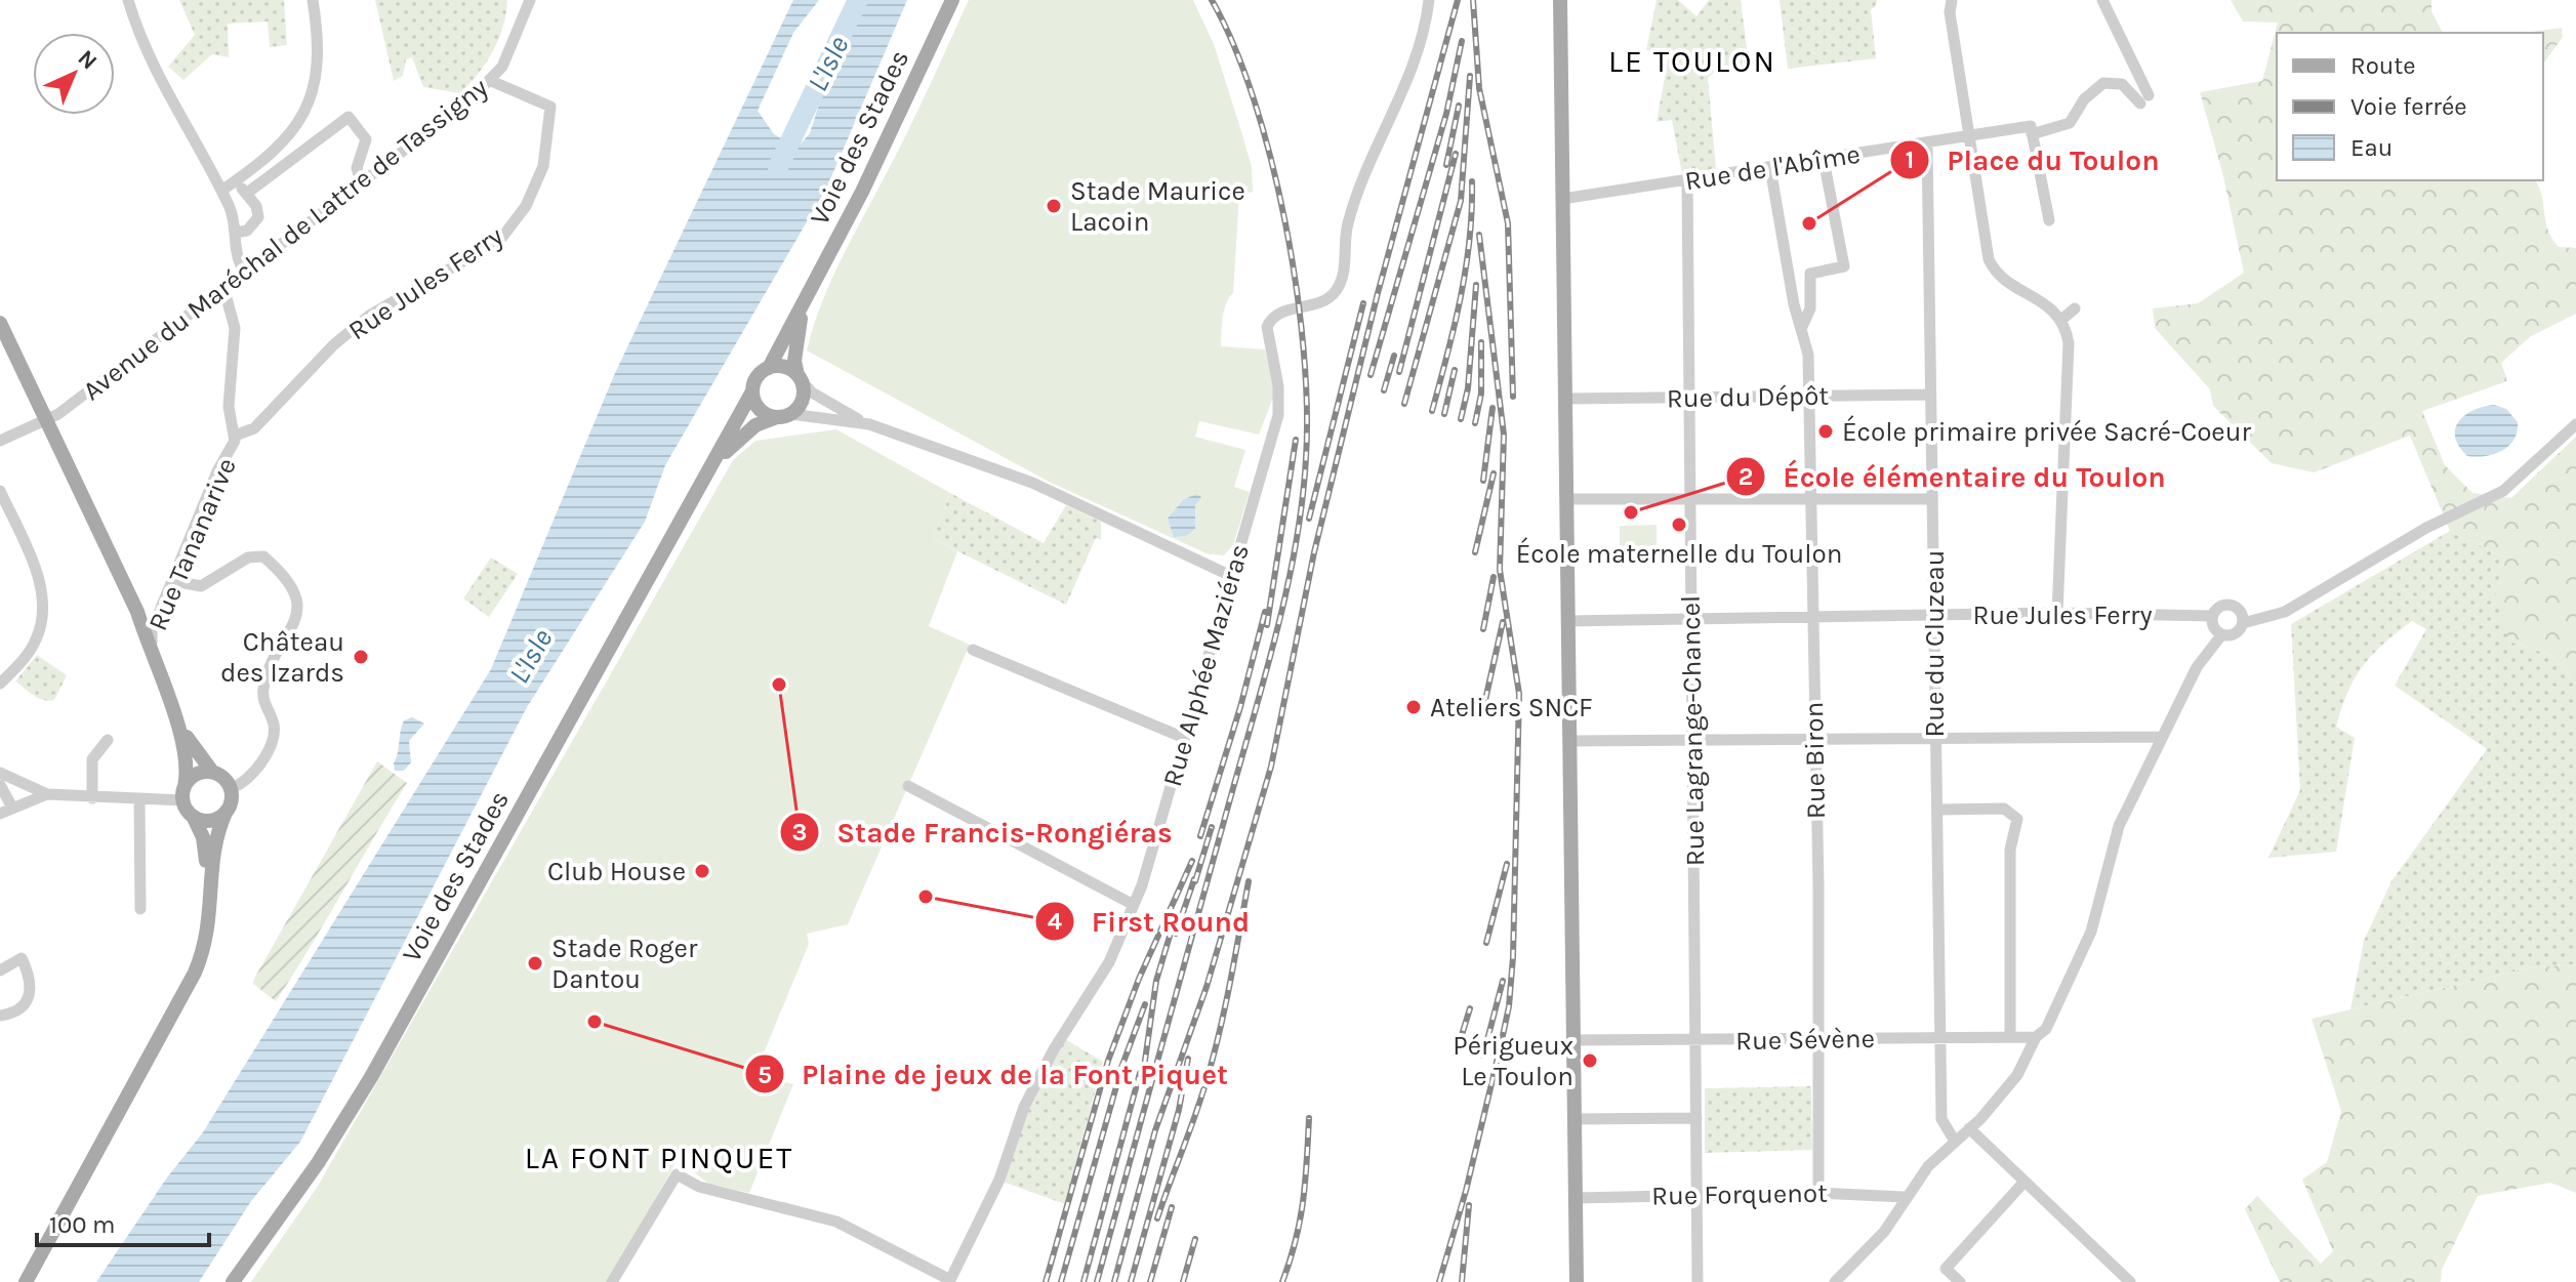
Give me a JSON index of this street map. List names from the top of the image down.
{
  "streets": {
    "main road": ["Voie des Stades"],
    "street": [
      "Rue de l'Abîme",
      "Avenue du Maréchal de Lattre de Tassigny",
      "Rue Jules Ferry",
      "Rue du Dépôt",
      "Rue Tananarive",
      "Rue du Cluzeau",
      "Rue Alphée Maziéras",
      "Rue Lagrange-Chancel",
      "Rue Biron",
      "Rue Sévène",
      "Rue Forquenot"
    ]
  },
  "crossings": [
    ["Rue de l'Abîme", "Rue du Cluzeau"],
    ["Rue de l'Abîme", "Rue Lagrange-Chancel"],
    ["Rue de l'Abîme", "Rue Biron"],
    ["Avenue du Maréchal de Lattre de Tassigny", "Rue Jules Ferry"],
    ["Avenue du Maréchal de Lattre de Tassigny", "Rue Tananarive"],
    ["Rue Jules Ferry", "Rue Tananarive"],
    ["Rue Jules Ferry", "Rue du Cluzeau"],
    ["Rue Jules Ferry", "Rue Lagrange-Chancel"],
    ["Rue Jules Ferry", "Rue Biron"],
    ["Rue du Dépôt", "Rue du Cluzeau"],
    ["Rue du Dépôt", "Rue Lagrange-Chancel"],
    ["Rue du Dépôt", "Rue Biron"],
    ["Rue du Cluzeau", "Rue Sévène"],
    ["Rue Lagrange-Chancel", "Rue Sévène"],
    ["Rue Lagrange-Chancel", "Rue Forquenot"],
    ["Rue Biron", "Rue Sévène"],
    ["Rue Biron", "Rue Forquenot"]
  ],
  "districts": ["LE TOULON", "LA FONT PINQUET"],
  "water": ["L'Isle"],
  "places": [
    "Stade Maurice Lacoin",
    "Place du Toulon",
    "École primaire privée Sacré-Coeur",
    "École élémentaire du Toulon",
    "École maternelle du Toulon",
    "Château des Izards",
    "Stade Francis-Rongiéras",
    "Ateliers SNCF",
    "Club House",
    "First Round",
    "Stade Roger Dantou",
    "Plaine de jeux de la Font Piquet",
    "Périgueux Le Toulon"
  ],
  "legend": ["Route", "Voie ferrée", "Eau"],
  "scale_bar": "100 m",
  "north": "top right"
}
